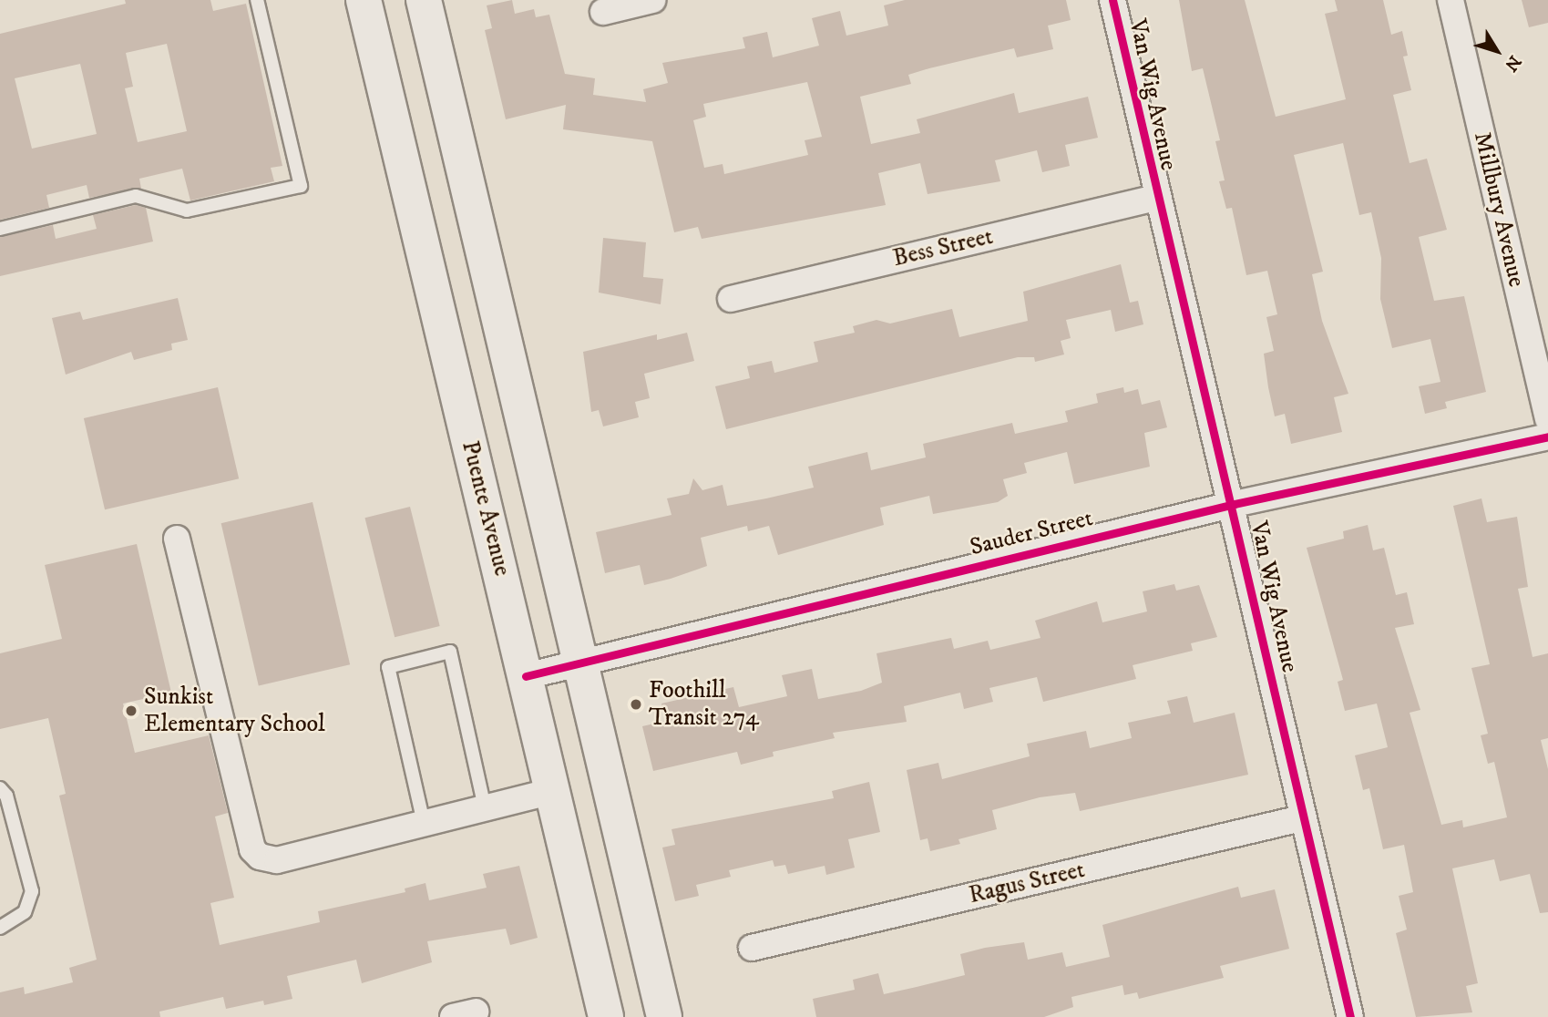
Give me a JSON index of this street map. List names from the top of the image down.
{
  "streets": {
    "main road": ["Puente Avenue"],
    "street": [
      "Van Wig Avenue",
      "Millbury Avenue",
      "Bess Street",
      "Sauder Street",
      "Ragus Street"
    ]
  },
  "crossings": [
    ["Van Wig Avenue", "Bess Street"],
    ["Van Wig Avenue", "Sauder Street"],
    ["Van Wig Avenue", "Ragus Street"],
    ["Puente Avenue", "Sauder Street"]
  ],
  "places": ["Foothill Transit 274", "Sunkist Elementary School"],
  "north": "bottom right"
}
